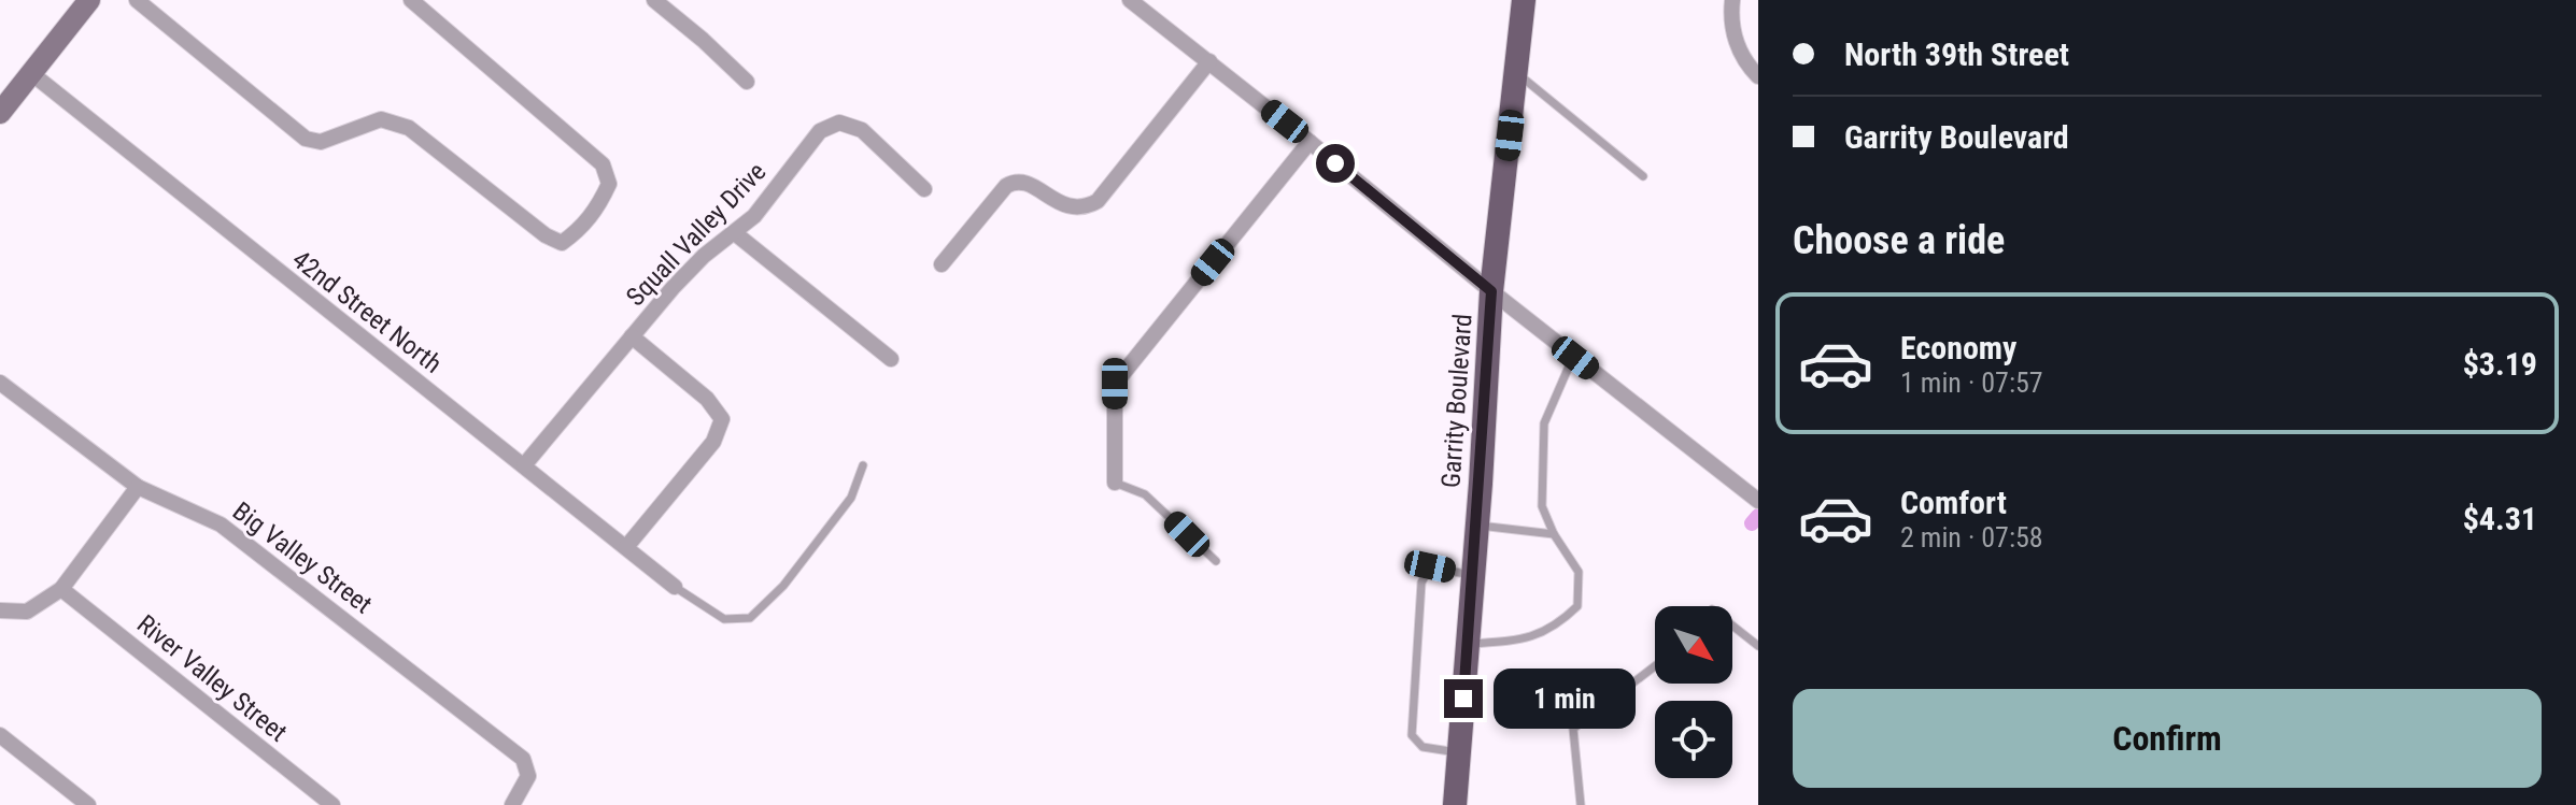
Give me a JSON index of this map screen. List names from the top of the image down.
{
  "streets": {
    "main road": ["Garrity Boulevard"],
    "street": [
      "Squall Valley Drive",
      "42nd Street North",
      "Big Valley Street",
      "River Valley Street"
    ]
  },
  "crossings": [
    ["Squall Valley Drive", "42nd Street North"]
  ],
  "north": "bottom right",
  "page": {
    "banner": ["North 39th Street", "Garrity Boulevard"],
    "heading": "Choose a ride",
    "list": [
      {
        "name": "Economy",
        "note": "1 min · 07:57",
        "value": "$3.19"
      },
      {
        "name": "Comfort",
        "note": "2 min · 07:58",
        "value": "$4.31"
      }
    ],
    "bubble": "1 min",
    "buttons": "Confirm"
  }
}
